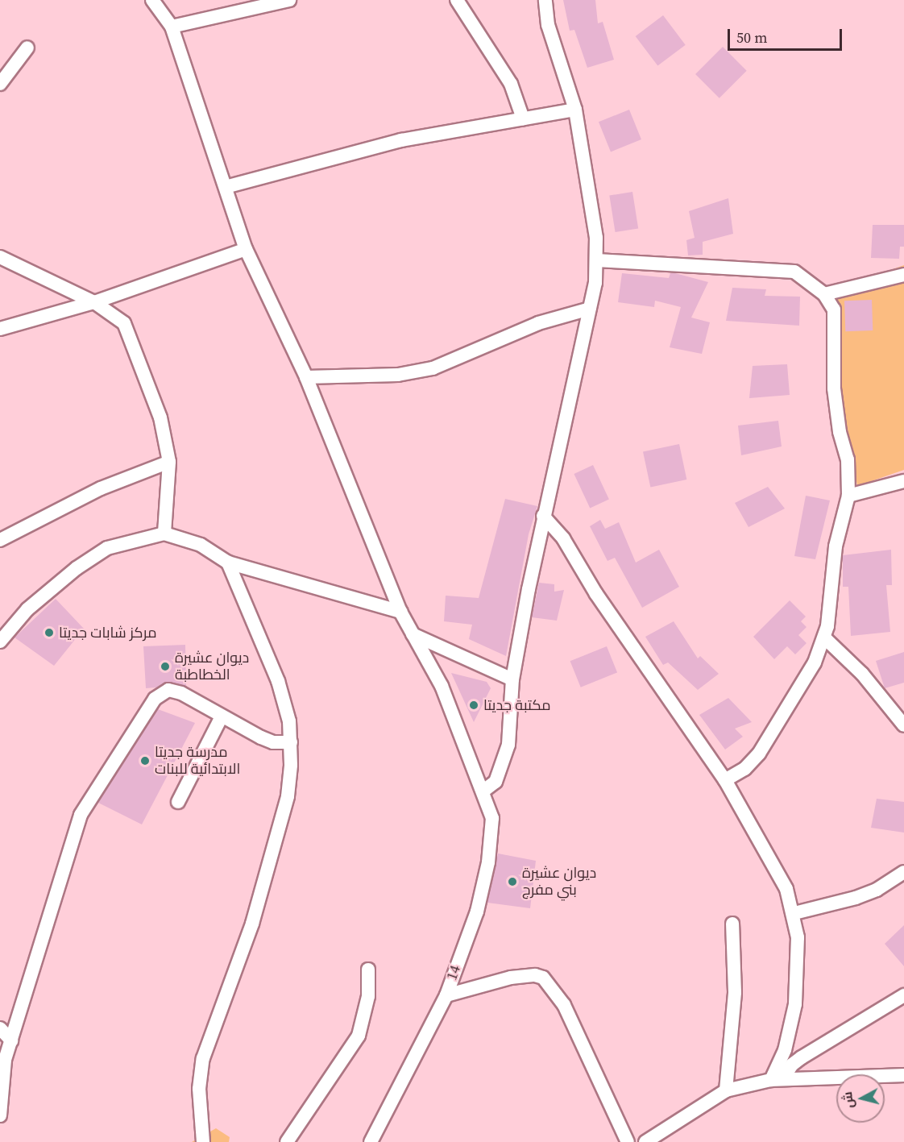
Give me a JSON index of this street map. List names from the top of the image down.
{
  "streets": {
    "street": ["14"]
  },
  "places": [
    "مركز شابات جديتا",
    "ديوان عشيرة الخطاطبة",
    "مكتبة جديتا",
    "مدرسة جديتا الابتدائية للبنات",
    "ديوان عشيرة بني مفرج"
  ],
  "scale_bar": "50 m",
  "north": "left"
}
